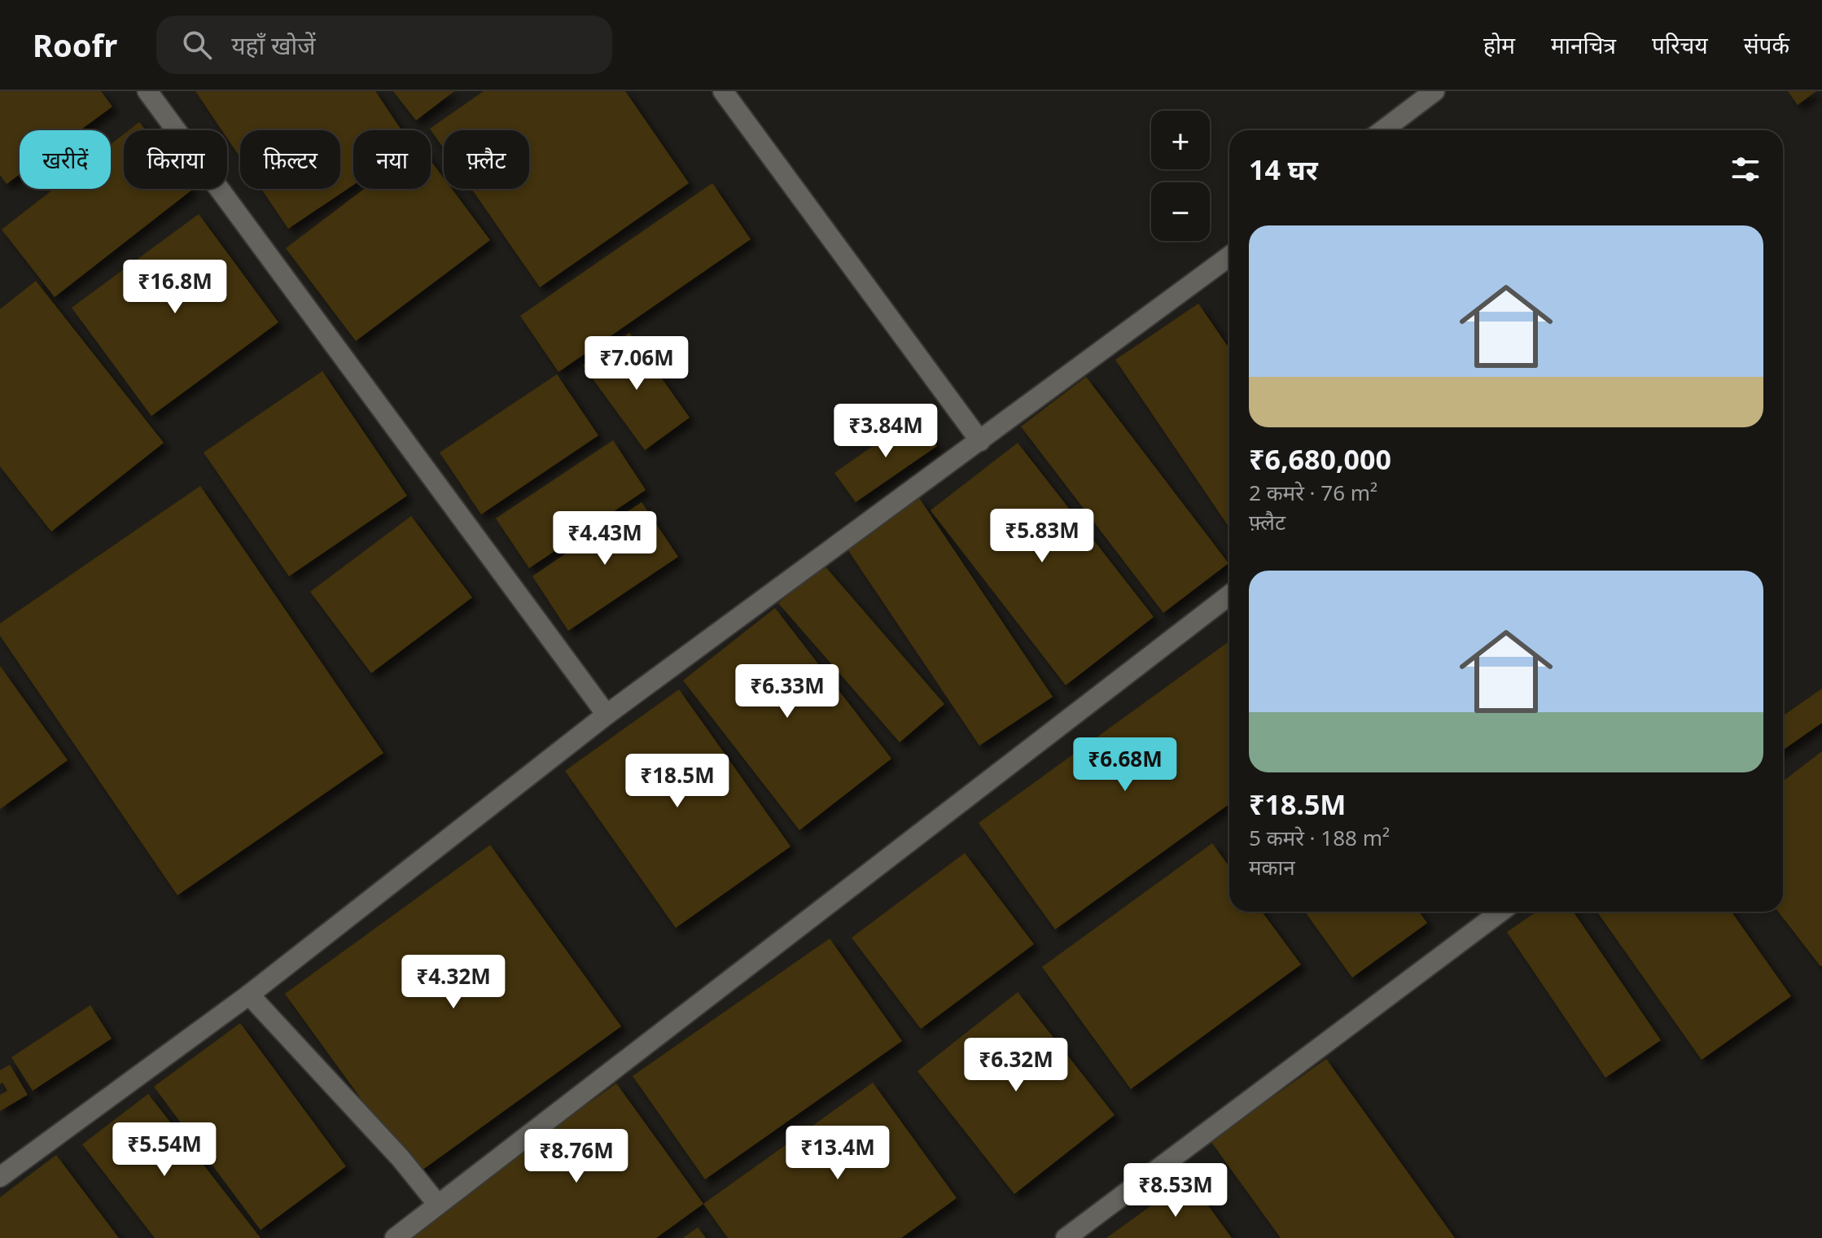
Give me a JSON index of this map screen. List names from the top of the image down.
{
  "page": {
    "header": "Roofr",
    "search": "यहाँ खोजें",
    "nav": [
      "होम",
      "मानचित्र",
      "परिचय",
      "संपर्क"
    ],
    "map_buttons": ["+", "−"],
    "chip": [
      "खरीदें",
      "किराया",
      "फ़िल्टर",
      "नया",
      "फ़्लैट"
    ],
    "heading": "14 घर",
    "list": [
      {
        "name": "₹6,680,000",
        "note": "2 कमरे · 76 m² · फ़्लैट"
      },
      {
        "name": "₹18.5M",
        "note": "5 कमरे · 188 m² · मकान"
      }
    ],
    "price": [
      "₹16.8M",
      "₹7.06M",
      "₹3.84M",
      "₹5.83M",
      "₹4.43M",
      "₹6.33M",
      "₹6.68M",
      "₹18.5M",
      "₹4.32M",
      "₹6.32M",
      "₹5.54M",
      "₹13.4M",
      "₹8.76M",
      "₹8.53M"
    ]
  }
}
